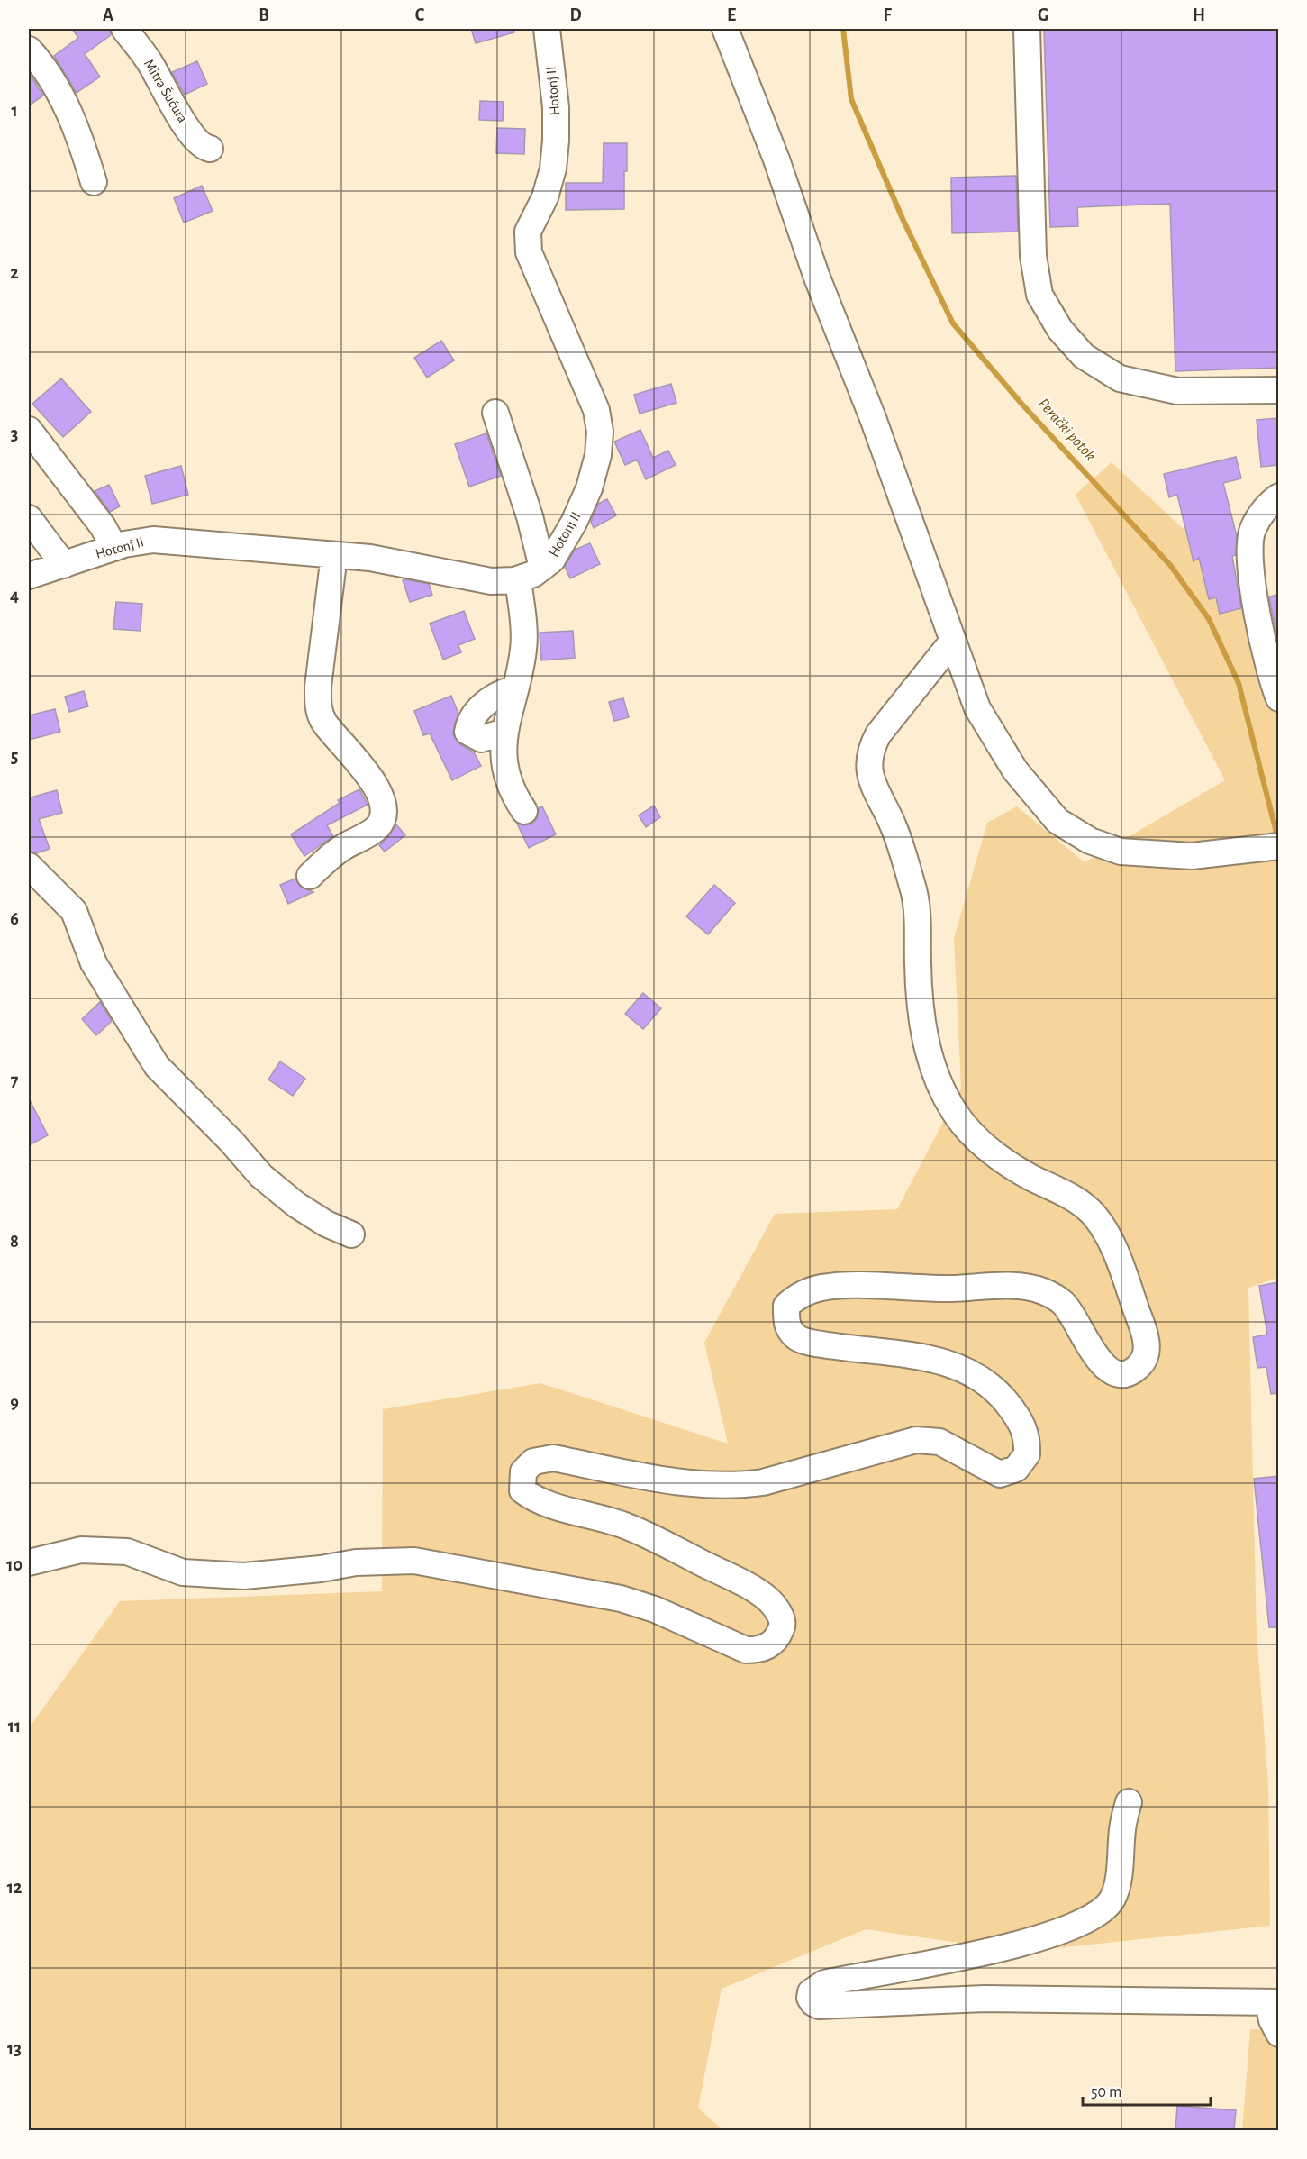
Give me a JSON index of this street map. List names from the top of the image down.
{
  "streets": {
    "street": ["Mitra Šućura", "Hotonj II"]
  },
  "water": ["Perački potok"],
  "scale_bar": "50 m",
  "grid": {
    "columns": [
      "A",
      "B",
      "C",
      "D",
      "E",
      "F",
      "G",
      "H"
    ],
    "rows": [
      "1",
      "2",
      "3",
      "4",
      "5",
      "6",
      "7",
      "8",
      "9",
      "10",
      "11",
      "12",
      "13"
    ]
  }
}
